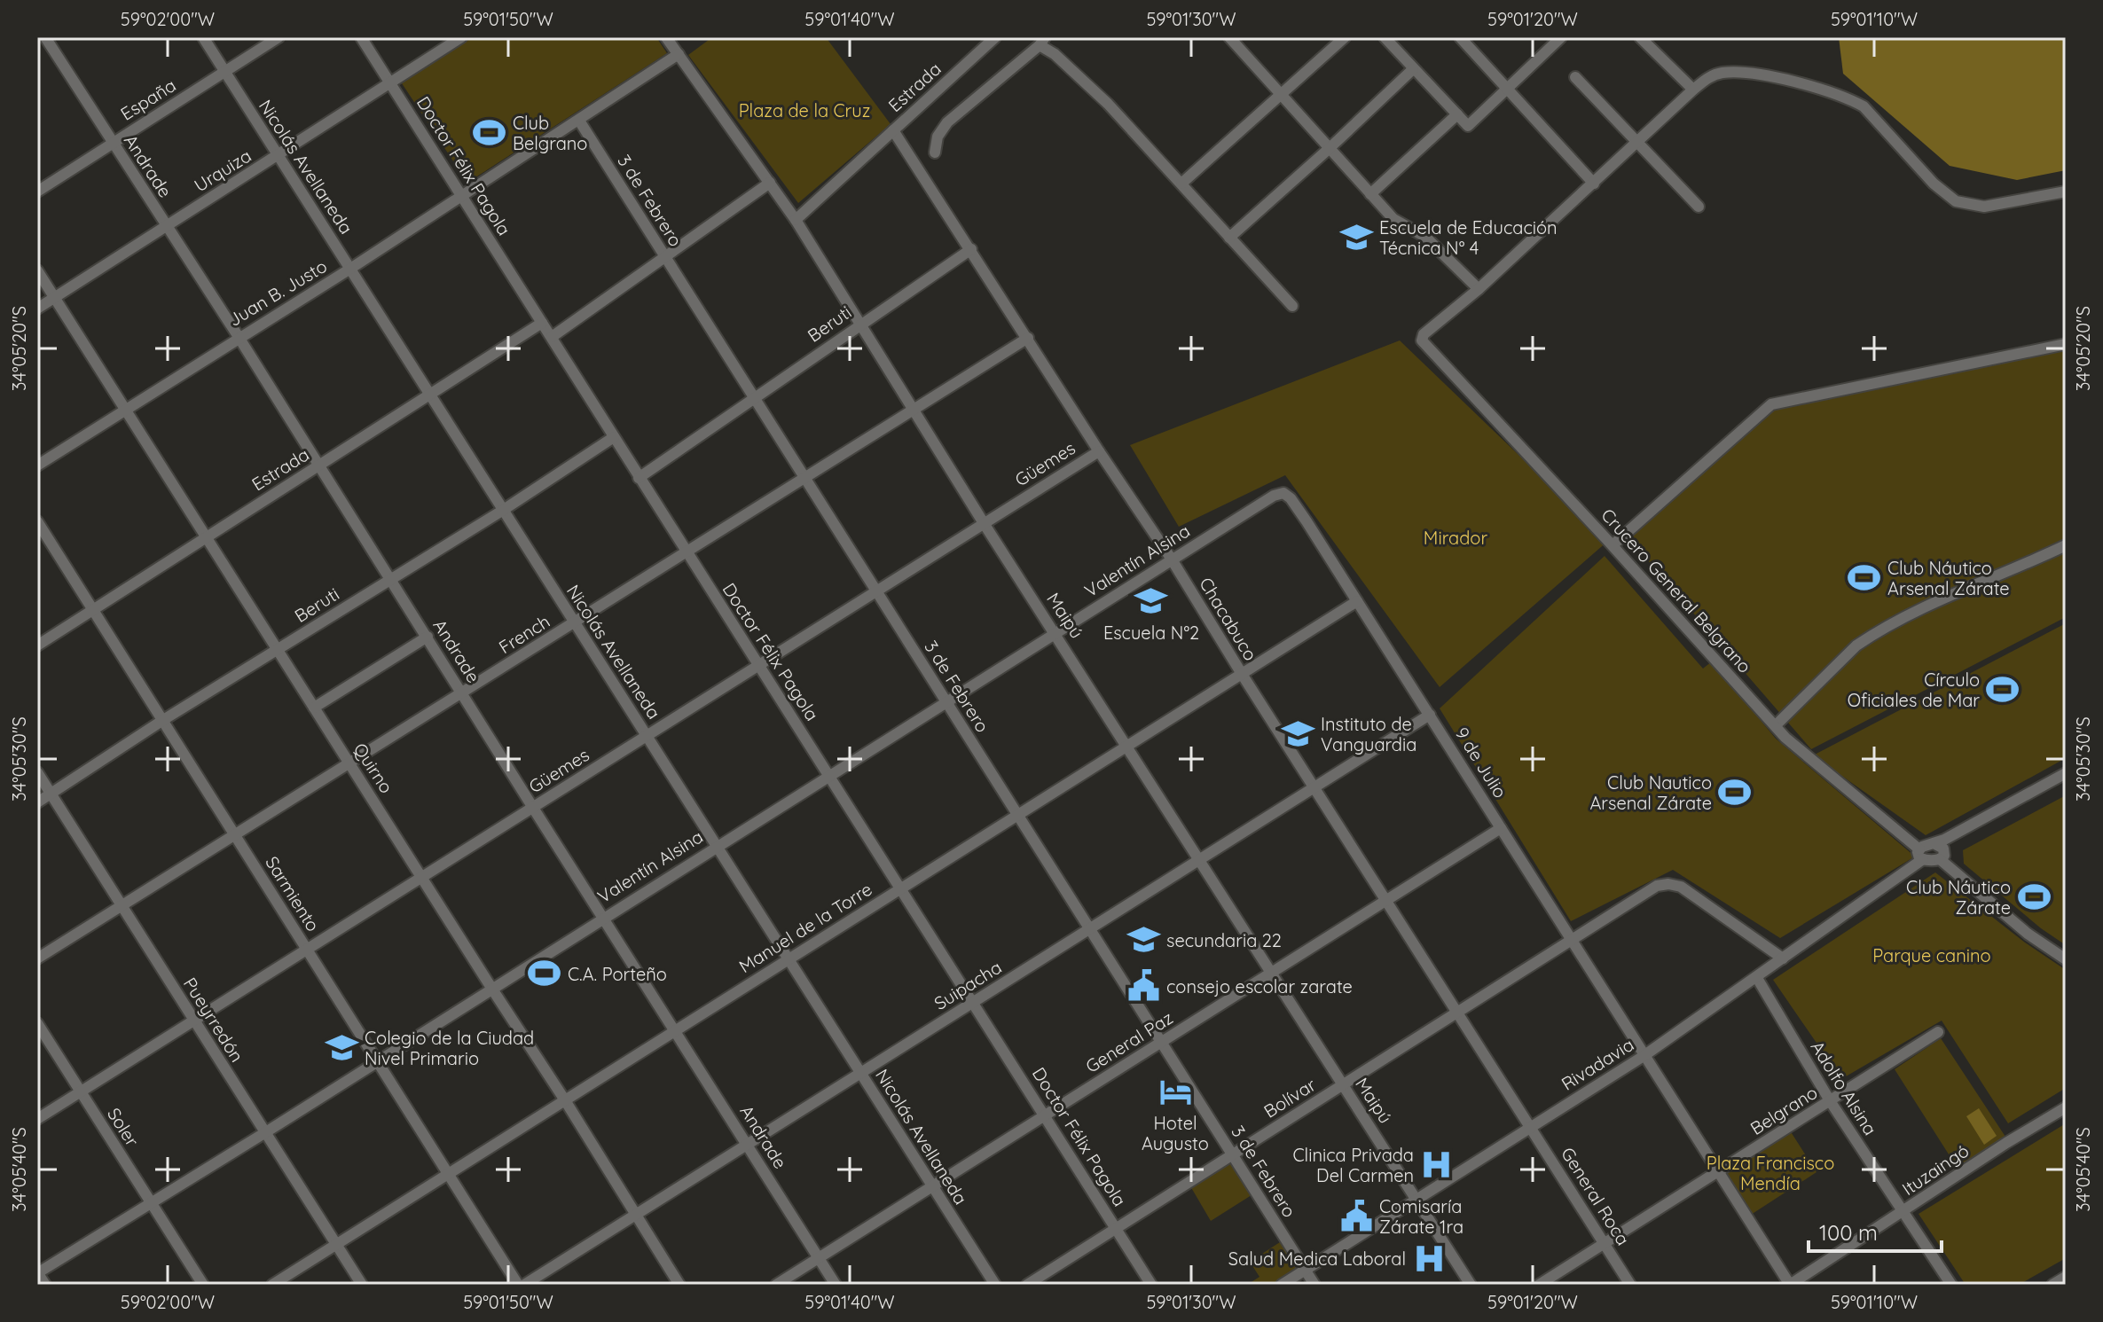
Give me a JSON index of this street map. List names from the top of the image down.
{
  "streets": {
    "street": [
      "Estrada",
      "España",
      "Andrade",
      "Doctor Félix Pagola",
      "Nicolás Avellaneda",
      "Urquiza",
      "3 de Febrero",
      "Juan B. Justo",
      "Beruti",
      "Güemes",
      "Valentín Alsina",
      "Crucero General Belgrano",
      "Maipú",
      "Chacabuco",
      "French",
      "9 de Julio",
      "Quirno",
      "Sarmiento",
      "Manuel de la Torre",
      "Suipacha",
      "Pueyrredón",
      "General Paz",
      "Rivadavia",
      "Adolfo Alsina",
      "Bolívar",
      "Belgrano",
      "Soler",
      "Ituzaingó",
      "General Roca"
    ]
  },
  "crossings": [
    ["Estrada", "Andrade"],
    ["Estrada", "Doctor Félix Pagola"],
    ["Estrada", "Nicolás Avellaneda"],
    ["Estrada", "Maipú"],
    ["Estrada", "Chacabuco"],
    ["Estrada", "Quirno"],
    ["Estrada", "Sarmiento"],
    ["España", "Andrade"],
    ["España", "Nicolás Avellaneda"],
    ["Andrade", "Urquiza"],
    ["Andrade", "Juan B. Justo"],
    ["Andrade", "Beruti"],
    ["Andrade", "Güemes"],
    ["Andrade", "Valentín Alsina"],
    ["Andrade", "French"],
    ["Andrade", "Manuel de la Torre"],
    ["Andrade", "Suipacha"],
    ["Andrade", "General Paz"],
    ["Doctor Félix Pagola", "Urquiza"],
    ["Doctor Félix Pagola", "Juan B. Justo"],
    ["Doctor Félix Pagola", "Beruti"],
    ["Doctor Félix Pagola", "Güemes"],
    ["Doctor Félix Pagola", "Valentín Alsina"],
    ["Doctor Félix Pagola", "French"],
    ["Doctor Félix Pagola", "Manuel de la Torre"],
    ["Doctor Félix Pagola", "Suipacha"],
    ["Doctor Félix Pagola", "General Paz"],
    ["Doctor Félix Pagola", "Bolívar"],
    ["Nicolás Avellaneda", "Urquiza"],
    ["Nicolás Avellaneda", "Juan B. Justo"],
    ["Nicolás Avellaneda", "Beruti"],
    ["Nicolás Avellaneda", "Güemes"],
    ["Nicolás Avellaneda", "Valentín Alsina"],
    ["Nicolás Avellaneda", "French"],
    ["Nicolás Avellaneda", "Manuel de la Torre"],
    ["Nicolás Avellaneda", "Suipacha"],
    ["Nicolás Avellaneda", "General Paz"],
    ["Urquiza", "Quirno"],
    ["3 de Febrero", "Juan B. Justo"],
    ["3 de Febrero", "Beruti"],
    ["3 de Febrero", "Güemes"],
    ["3 de Febrero", "Valentín Alsina"],
    ["3 de Febrero", "French"],
    ["3 de Febrero", "Manuel de la Torre"],
    ["3 de Febrero", "Suipacha"],
    ["3 de Febrero", "General Paz"],
    ["3 de Febrero", "Rivadavia"],
    ["3 de Febrero", "Bolívar"],
    ["Juan B. Justo", "Maipú"],
    ["Juan B. Justo", "Quirno"],
    ["Beruti", "Maipú"],
    ["Beruti", "Chacabuco"],
    ["Beruti", "Quirno"],
    ["Beruti", "Sarmiento"],
    ["Beruti", "Pueyrredón"],
    ["Güemes", "Maipú"],
    ["Güemes", "Chacabuco"],
    ["Güemes", "Quirno"],
    ["Güemes", "Sarmiento"],
    ["Güemes", "Pueyrredón"],
    ["Güemes", "Soler"],
    ["Valentín Alsina", "Maipú"],
    ["Valentín Alsina", "Chacabuco"],
    ["Valentín Alsina", "9 de Julio"],
    ["Valentín Alsina", "Quirno"],
    ["Valentín Alsina", "Sarmiento"],
    ["Valentín Alsina", "Pueyrredón"],
    ["Valentín Alsina", "Soler"],
    ["Crucero General Belgrano", "Rivadavia"],
    ["Maipú", "French"],
    ["Maipú", "Manuel de la Torre"],
    ["Maipú", "Suipacha"],
    ["Maipú", "General Paz"],
    ["Maipú", "Rivadavia"],
    ["Maipú", "Bolívar"],
    ["Chacabuco", "French"],
    ["Chacabuco", "Manuel de la Torre"],
    ["Chacabuco", "Suipacha"],
    ["Chacabuco", "General Paz"],
    ["Chacabuco", "Rivadavia"],
    ["Chacabuco", "Bolívar"],
    ["Chacabuco", "General Roca"],
    ["French", "Quirno"],
    ["French", "Sarmiento"],
    ["French", "Pueyrredón"],
    ["9 de Julio", "Manuel de la Torre"],
    ["9 de Julio", "Suipacha"],
    ["9 de Julio", "General Paz"],
    ["9 de Julio", "Rivadavia"],
    ["9 de Julio", "Bolívar"],
    ["9 de Julio", "Belgrano"],
    ["9 de Julio", "Ituzaingó"],
    ["Quirno", "Manuel de la Torre"],
    ["Quirno", "Suipacha"],
    ["Sarmiento", "Manuel de la Torre"],
    ["Manuel de la Torre", "Pueyrredón"],
    ["Rivadavia", "Adolfo Alsina"],
    ["Rivadavia", "Bolívar"],
    ["Rivadavia", "General Roca"],
    ["Adolfo Alsina", "Belgrano"],
    ["Adolfo Alsina", "Ituzaingó"],
    ["Belgrano", "General Roca"]
  ],
  "parks": [
    "Plaza de la Cruz",
    "Mirador",
    "Parque canino",
    "Plaza Francisco Mendía"
  ],
  "places": {
    "sports": [
      "Club Belgrano",
      "Club Náutico Arsenal Zárate",
      "Círculo Oficiales de Mar",
      "Club Nautico Arsenal Zárate",
      "Club Náutico Zárate",
      "C.A. Porteño"
    ],
    "school or university": [
      "Escuela de Educación Técnica N° 4",
      "Escuela N°2",
      "Instituto de Vanguardia",
      "secundaria 22",
      "Colegio de la Ciudad Nivel Primario"
    ],
    "public building": ["consejo escolar zarate", "Comisaría Zárate 1ra"],
    "hotel": ["Hotel Augusto"],
    "hospital": ["Clinica Privada Del Carmen", "Salud Medica Laboral"]
  },
  "scale_bar": "100 m",
  "coordinates": [
    "59°02'00\"W",
    "59°01'50\"W",
    "59°01'40\"W",
    "59°01'30\"W",
    "59°01'20\"W",
    "59°01'10\"W",
    "34°05'20\"S",
    "34°05'30\"S",
    "34°05'40\"S"
  ]
}
